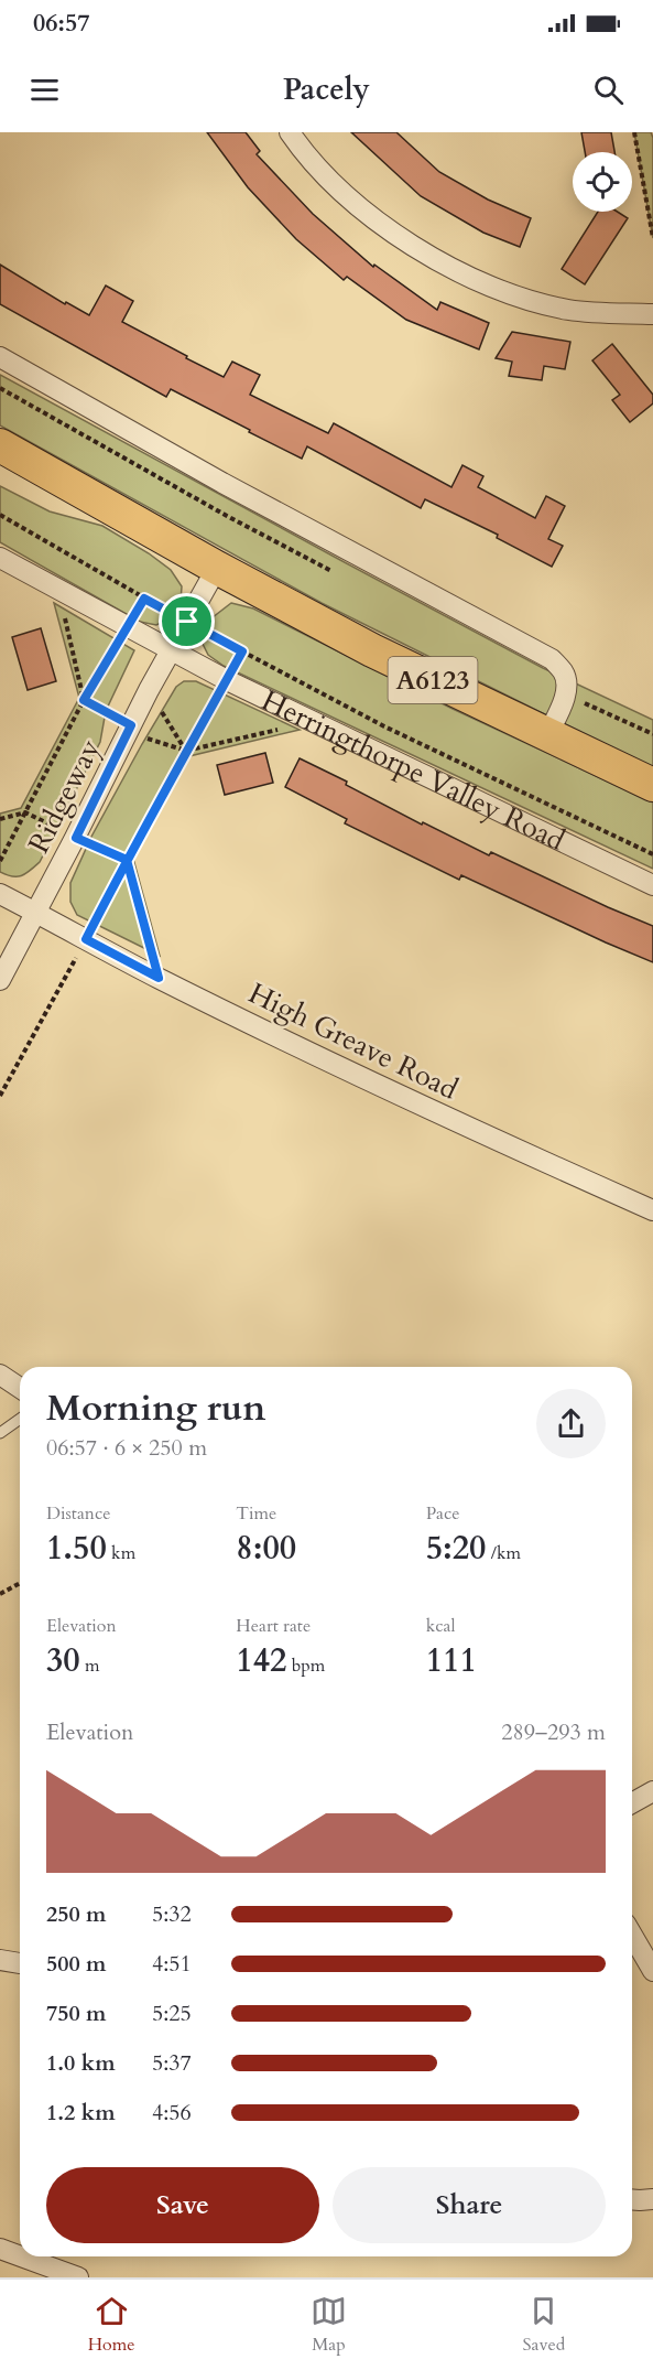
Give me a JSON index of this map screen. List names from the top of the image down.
{
  "streets": {
    "main road": ["A6123"],
    "street": ["Herringthorpe Valley Road", "Ridgeway", "High Greave Road"]
  },
  "crossings": [
    ["A6123", "Ridgeway"],
    ["Herringthorpe Valley Road", "Ridgeway"],
    ["Ridgeway", "High Greave Road"]
  ],
  "page": {
    "status": "06:57",
    "header": "Pacely",
    "heading": ["Morning run", "06:57 · 6 × 250 m"],
    "stats": [
      ["Distance", "1.50 km"],
      ["Time", "8:00"],
      ["Pace", "5:20 /km"],
      ["Elevation", "30 m"],
      ["Heart rate", "142 bpm"],
      ["kcal", "111"]
    ],
    "chart": ["Elevation", "289–293 m"],
    "list": [
      {
        "name": "250 m",
        "note": "5:32"
      },
      {
        "name": "500 m",
        "note": "4:51"
      },
      {
        "name": "750 m",
        "note": "5:25"
      },
      {
        "name": "1.0 km",
        "note": "5:37"
      },
      {
        "name": "1.2 km",
        "note": "4:56"
      }
    ],
    "buttons": ["Save", "Share"],
    "tabs": ["Home", "Map", "Saved"]
  }
}
